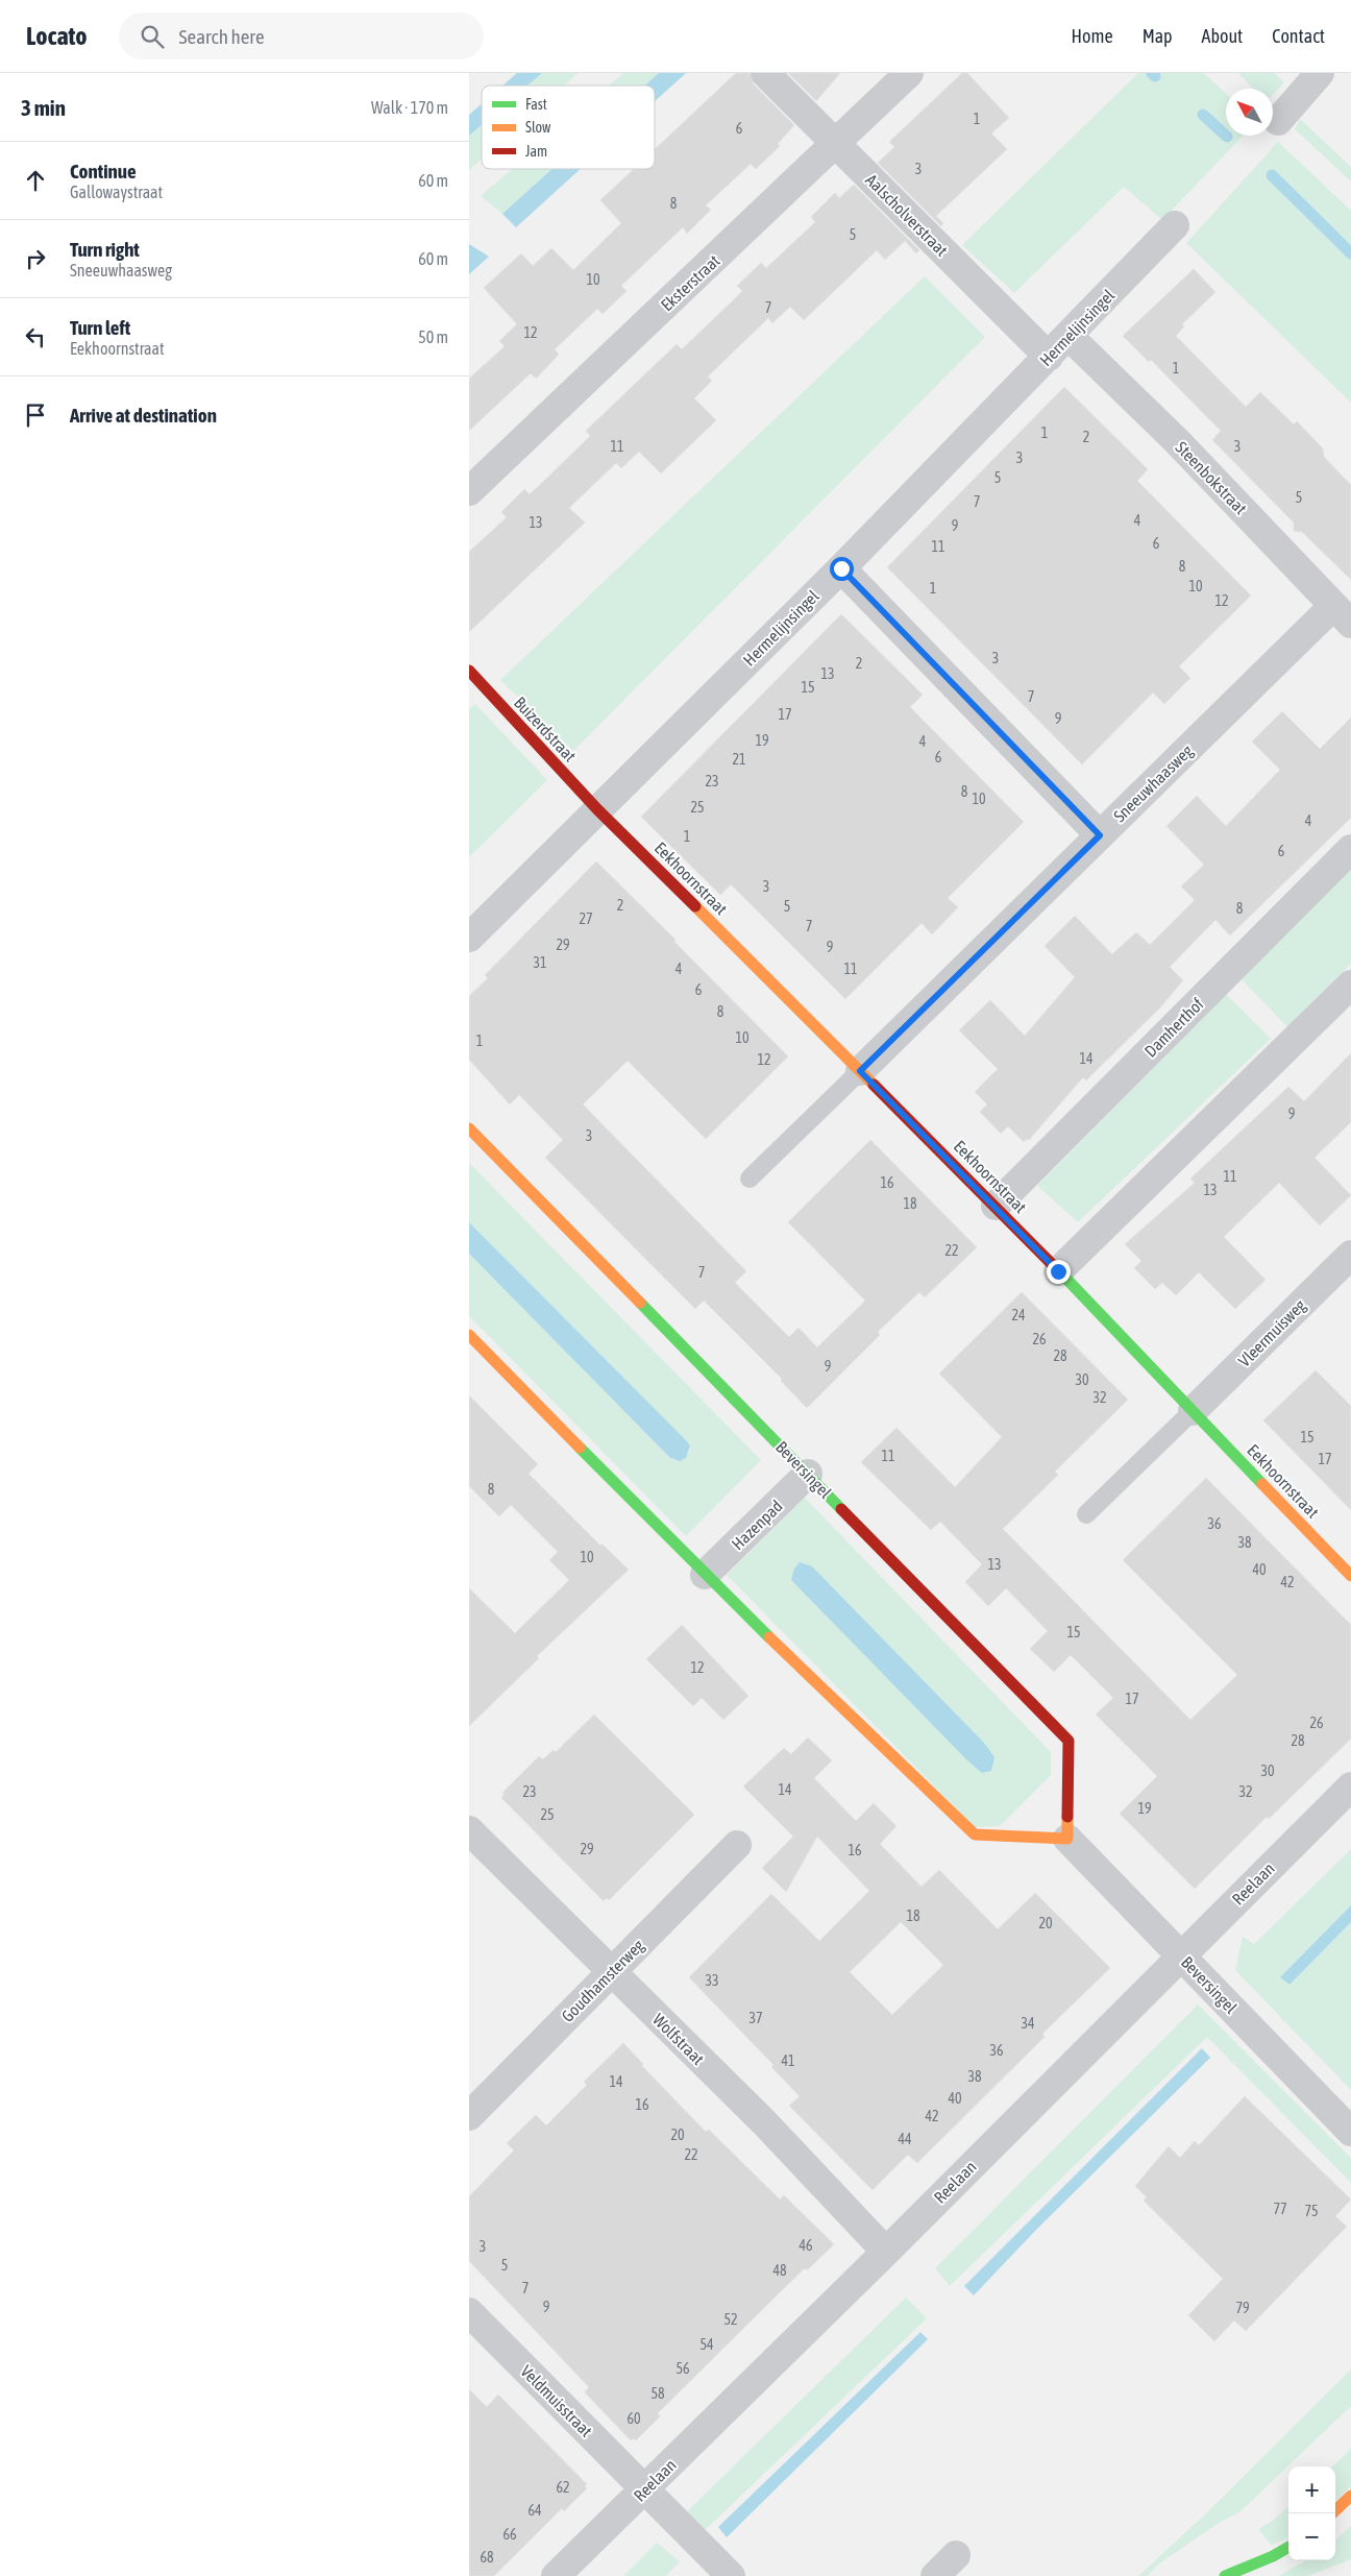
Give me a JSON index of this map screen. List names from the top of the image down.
{
  "streets": {
    "street": [
      "Aalscholverstraat",
      "Eksterstraat",
      "Hermelijnsingel",
      "Steenbokstraat",
      "Buizerdstraat",
      "Sneeuwhaasweg",
      "Eekhoornstraat",
      "Damherthof",
      "Vleermuisweg",
      "Beversingel",
      "Hazenpad",
      "Reelaan",
      "Goudhamsterweg",
      "Wolfstraat",
      "Veldmuisstraat"
    ]
  },
  "crossings": [
    ["Aalscholverstraat", "Eksterstraat"],
    ["Aalscholverstraat", "Hermelijnsingel"],
    ["Hermelijnsingel", "Steenbokstraat"],
    ["Hermelijnsingel", "Buizerdstraat"],
    ["Hermelijnsingel", "Eekhoornstraat"],
    ["Steenbokstraat", "Sneeuwhaasweg"],
    ["Buizerdstraat", "Eekhoornstraat"],
    ["Sneeuwhaasweg", "Eekhoornstraat"],
    ["Eekhoornstraat", "Damherthof"],
    ["Eekhoornstraat", "Vleermuisweg"],
    ["Beversingel", "Hazenpad"],
    ["Beversingel", "Reelaan"],
    ["Reelaan", "Wolfstraat"],
    ["Reelaan", "Veldmuisstraat"],
    ["Goudhamsterweg", "Wolfstraat"]
  ],
  "house_numbers": [
    "1",
    "6",
    "3",
    "8",
    "5",
    "10",
    "7",
    "12",
    "1",
    "1",
    "2",
    "11",
    "3",
    "3",
    "5",
    "5",
    "7",
    "4",
    "13",
    "9",
    "6",
    "11",
    "8",
    "10",
    "1",
    "12",
    "3",
    "2",
    "13",
    "15",
    "7",
    "17",
    "9",
    "19",
    "4",
    "6",
    "21",
    "23",
    "8",
    "10",
    "25",
    "4",
    "1",
    "6",
    "3",
    "2",
    "5",
    "8",
    "27",
    "7",
    "29",
    "9",
    "31",
    "4",
    "11",
    "6",
    "8",
    "10",
    "1",
    "14",
    "12",
    "9",
    "3",
    "11",
    "16",
    "13",
    "18",
    "22",
    "7",
    "24",
    "26",
    "28",
    "9",
    "30",
    "32",
    "15",
    "11",
    "17",
    "8",
    "36",
    "38",
    "10",
    "13",
    "40",
    "42",
    "15",
    "12",
    "17",
    "26",
    "28",
    "30",
    "14",
    "23",
    "32",
    "19",
    "25",
    "29",
    "16",
    "18",
    "20",
    "33",
    "37",
    "34",
    "36",
    "41",
    "38",
    "14",
    "40",
    "16",
    "42",
    "20",
    "44",
    "22",
    "77",
    "75",
    "46",
    "3",
    "5",
    "48",
    "7",
    "9",
    "79",
    "52",
    "54",
    "56",
    "58",
    "60",
    "62",
    "64",
    "66",
    "68"
  ],
  "legend": ["Fast", "Slow", "Jam"],
  "north": "top left",
  "page": {
    "header": "Locato",
    "search": "Search here",
    "nav": [
      "Home",
      "Map",
      "About",
      "Contact"
    ],
    "heading": ["3 min", "Walk · 170 m"],
    "list": [
      ["Continue", "Gallowaystraat", "60 m"],
      ["Turn right", "Sneeuwhaasweg", "60 m"],
      ["Turn left", "Eekhoornstraat", "50 m"],
      "Arrive at destination"
    ],
    "map_buttons": ["+", "−"]
  }
}
